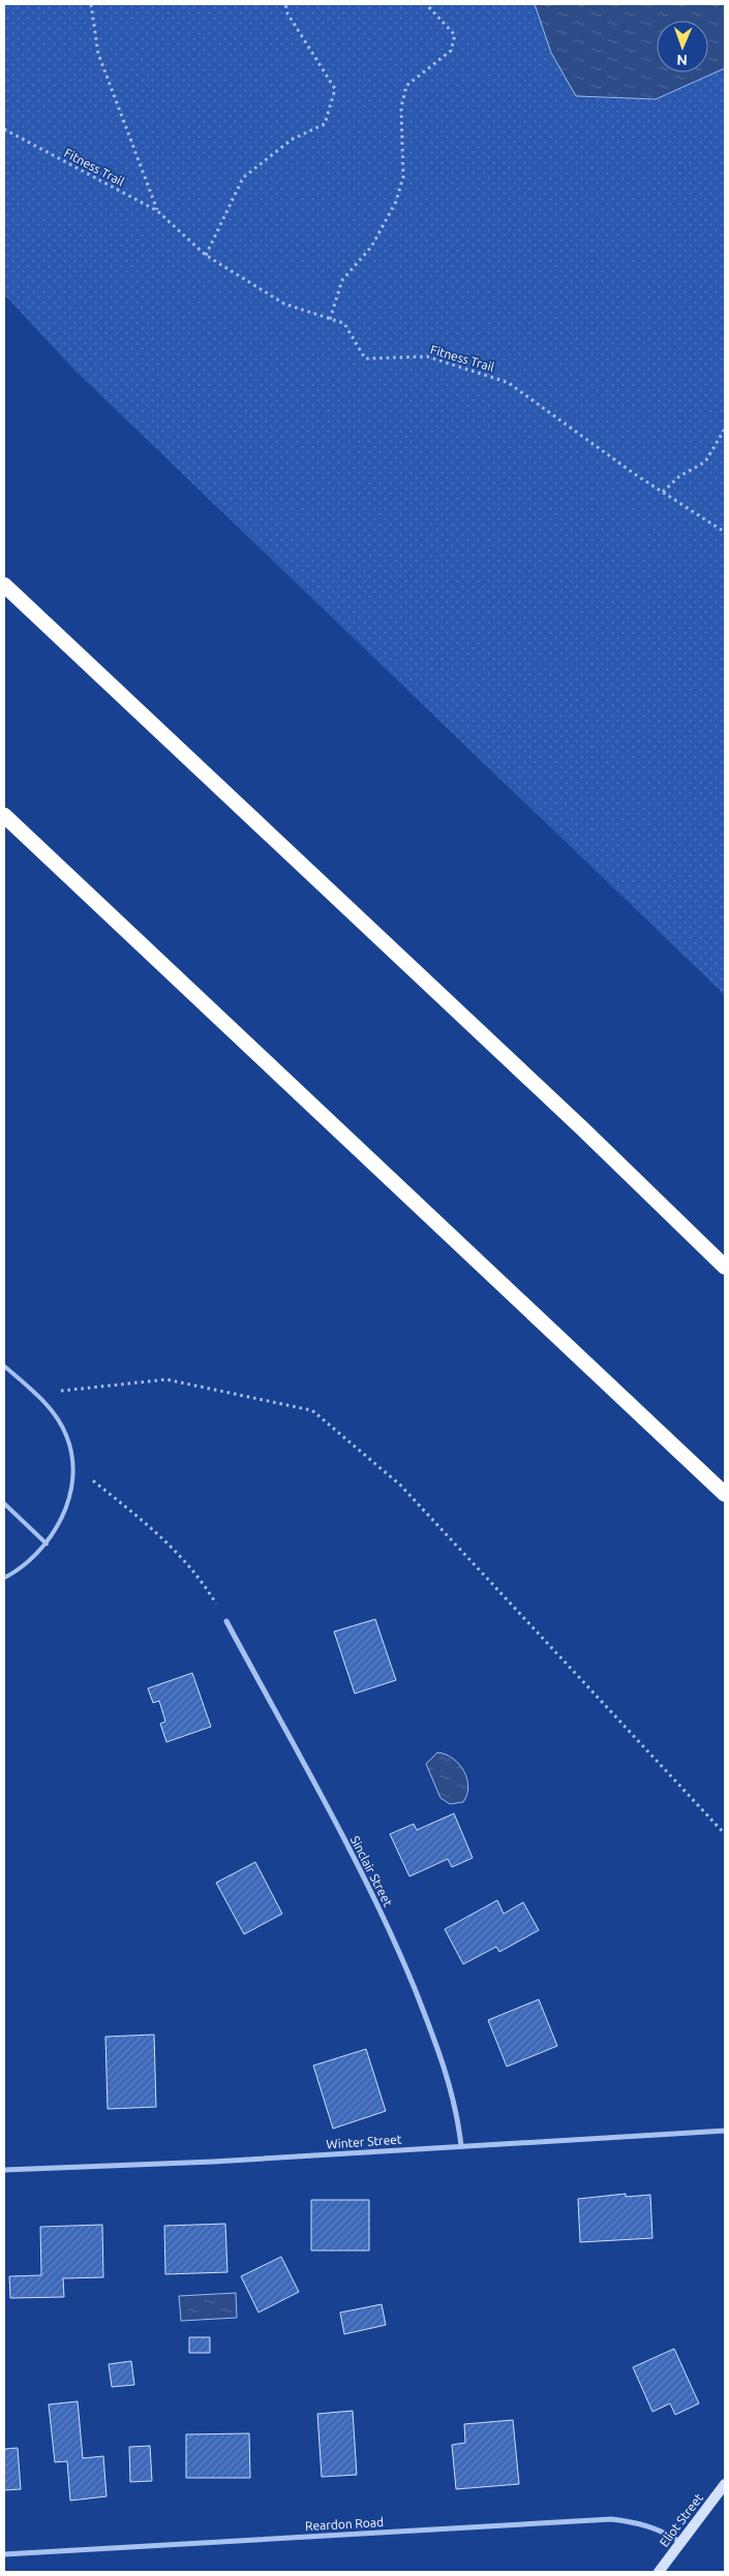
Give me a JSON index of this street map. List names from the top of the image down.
{
  "streets": {
    "street": [
      "Sinclair Street",
      "Winter Street",
      "Eliot Street",
      "Reardon Road"
    ],
    "path": ["Fitness Trail"]
  },
  "crossings": [
    ["Sinclair Street", "Winter Street"],
    ["Eliot Street", "Reardon Road"]
  ],
  "north": "bottom"
}
